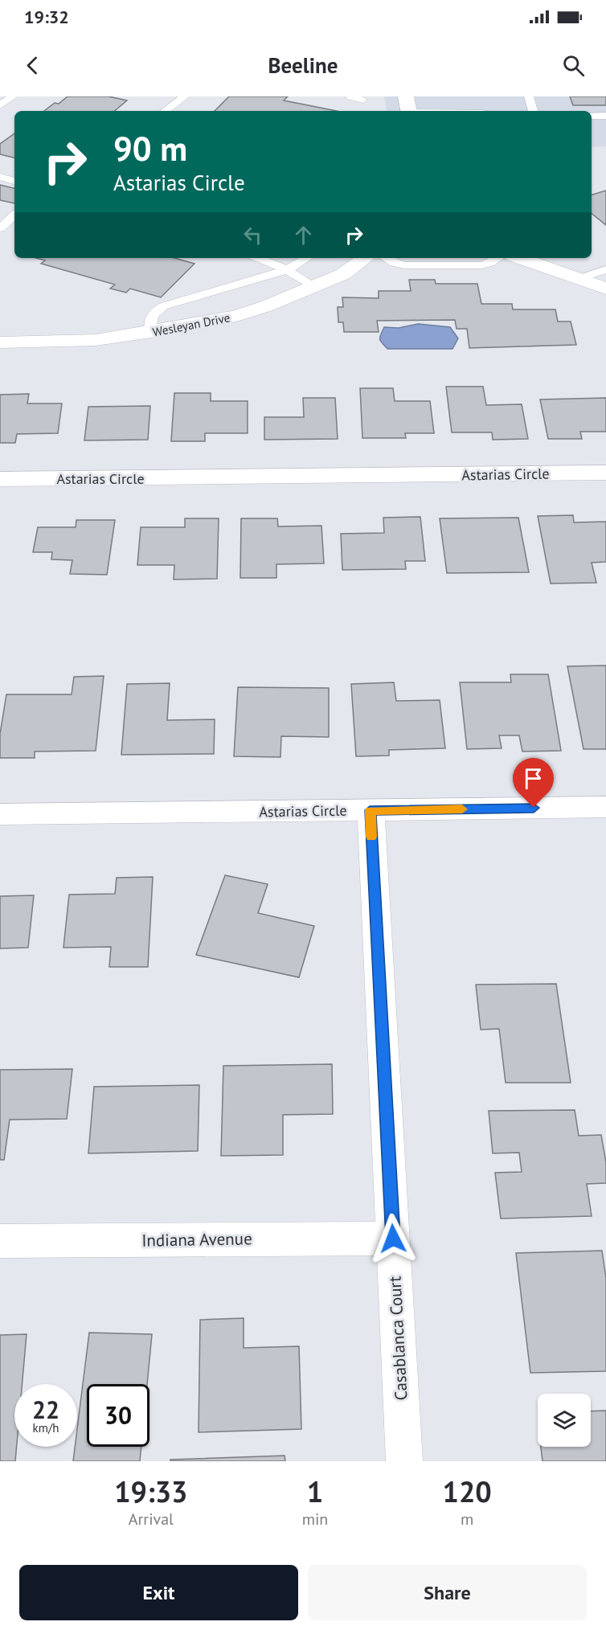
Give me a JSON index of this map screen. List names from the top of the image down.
{
  "streets": {
    "street": [
      "Wesleyan Drive",
      "Astarias Circle",
      "Indiana Avenue",
      "Casablanca Court"
    ]
  },
  "crossings": [
    ["Astarias Circle", "Casablanca Court"],
    ["Indiana Avenue", "Casablanca Court"]
  ],
  "page": {
    "status": "19:32",
    "header": "Beeline",
    "turn": ["90 m", "Astarias Circle"],
    "speed": "22 km/h",
    "limit": "30",
    "eta": [
      "19:33",
      "Arrival",
      "1",
      "min",
      "120",
      "m"
    ],
    "buttons": ["Exit", "Share"]
  }
}
